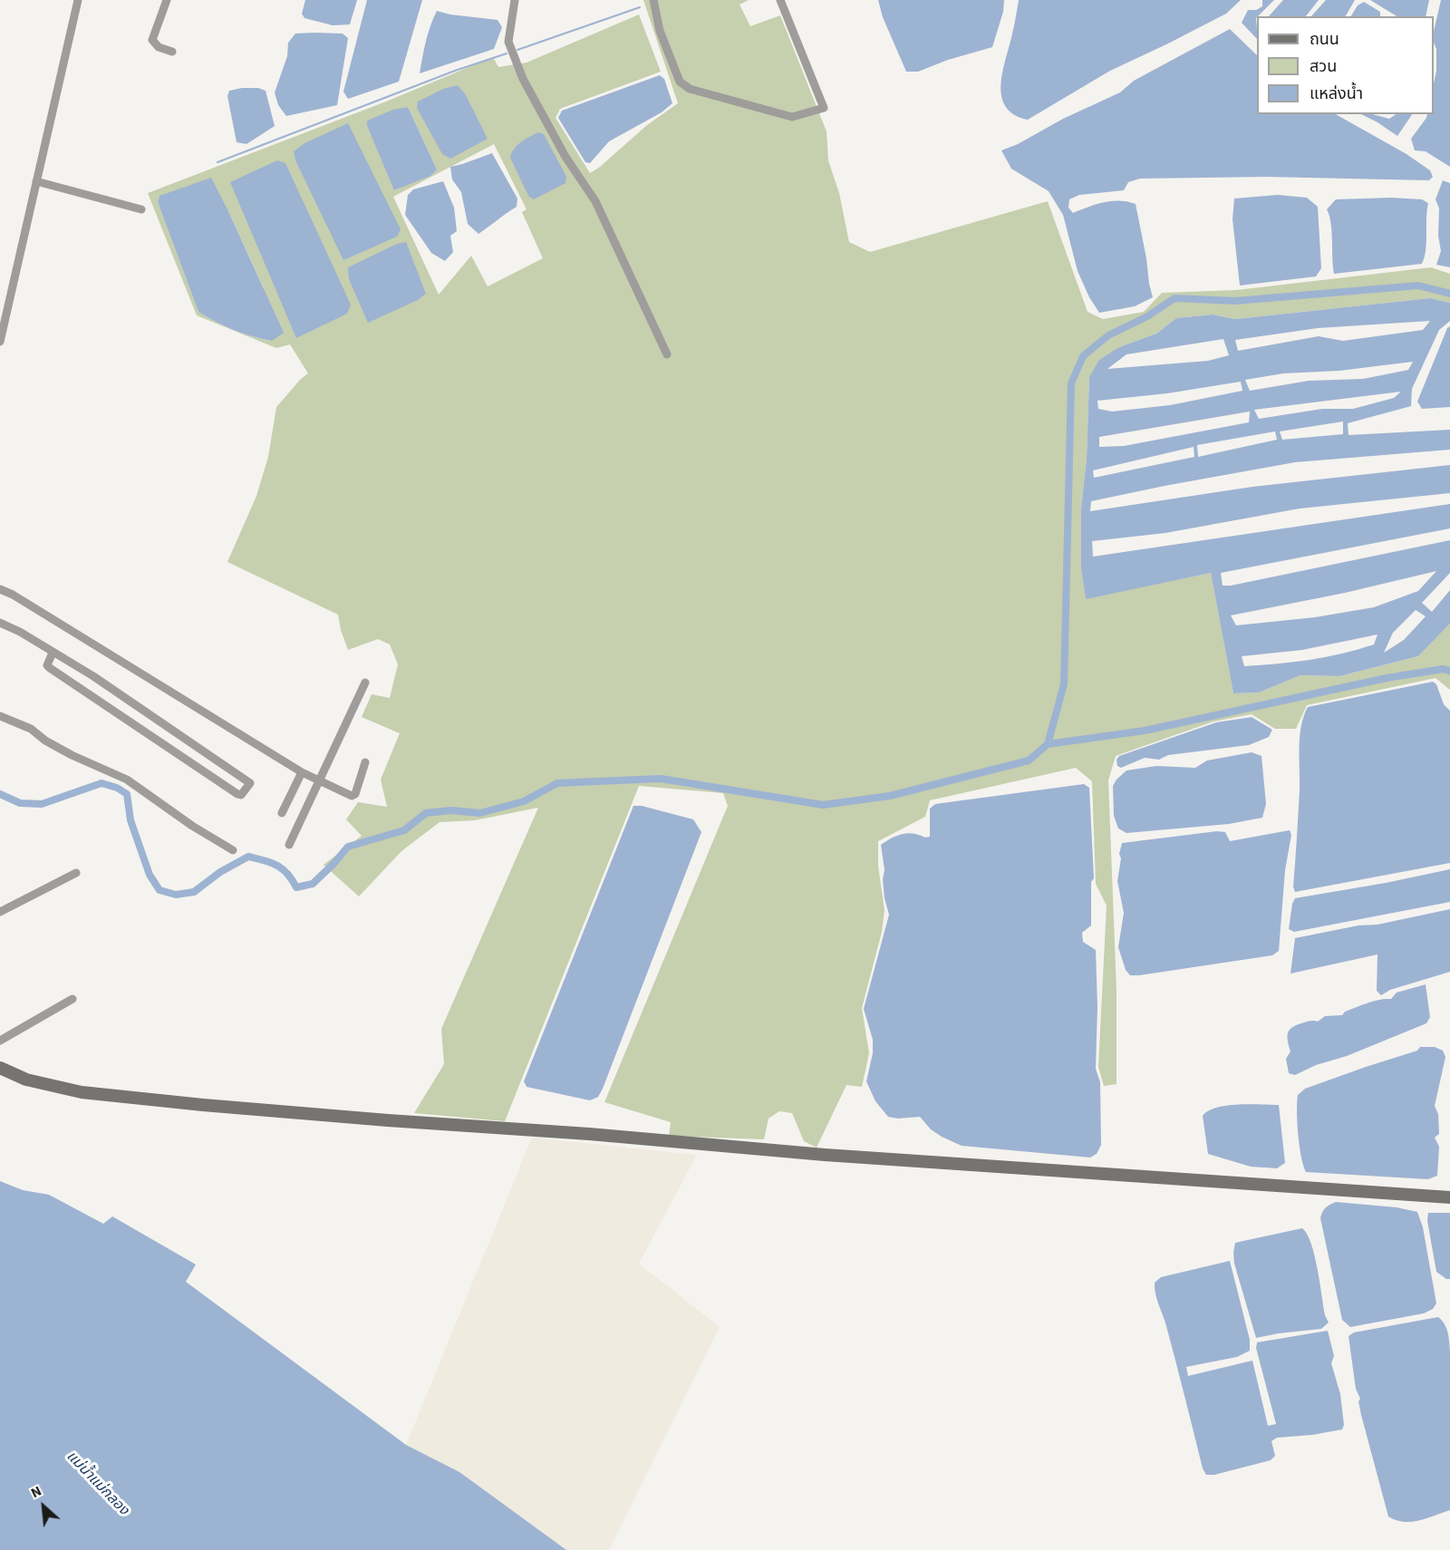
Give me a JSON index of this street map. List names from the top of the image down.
{
  "water": ["แม่น้ำแม่กลอง"],
  "legend": ["ถนน", "สวน", "แหล่งน้ำ"],
  "north": "top left"
}
